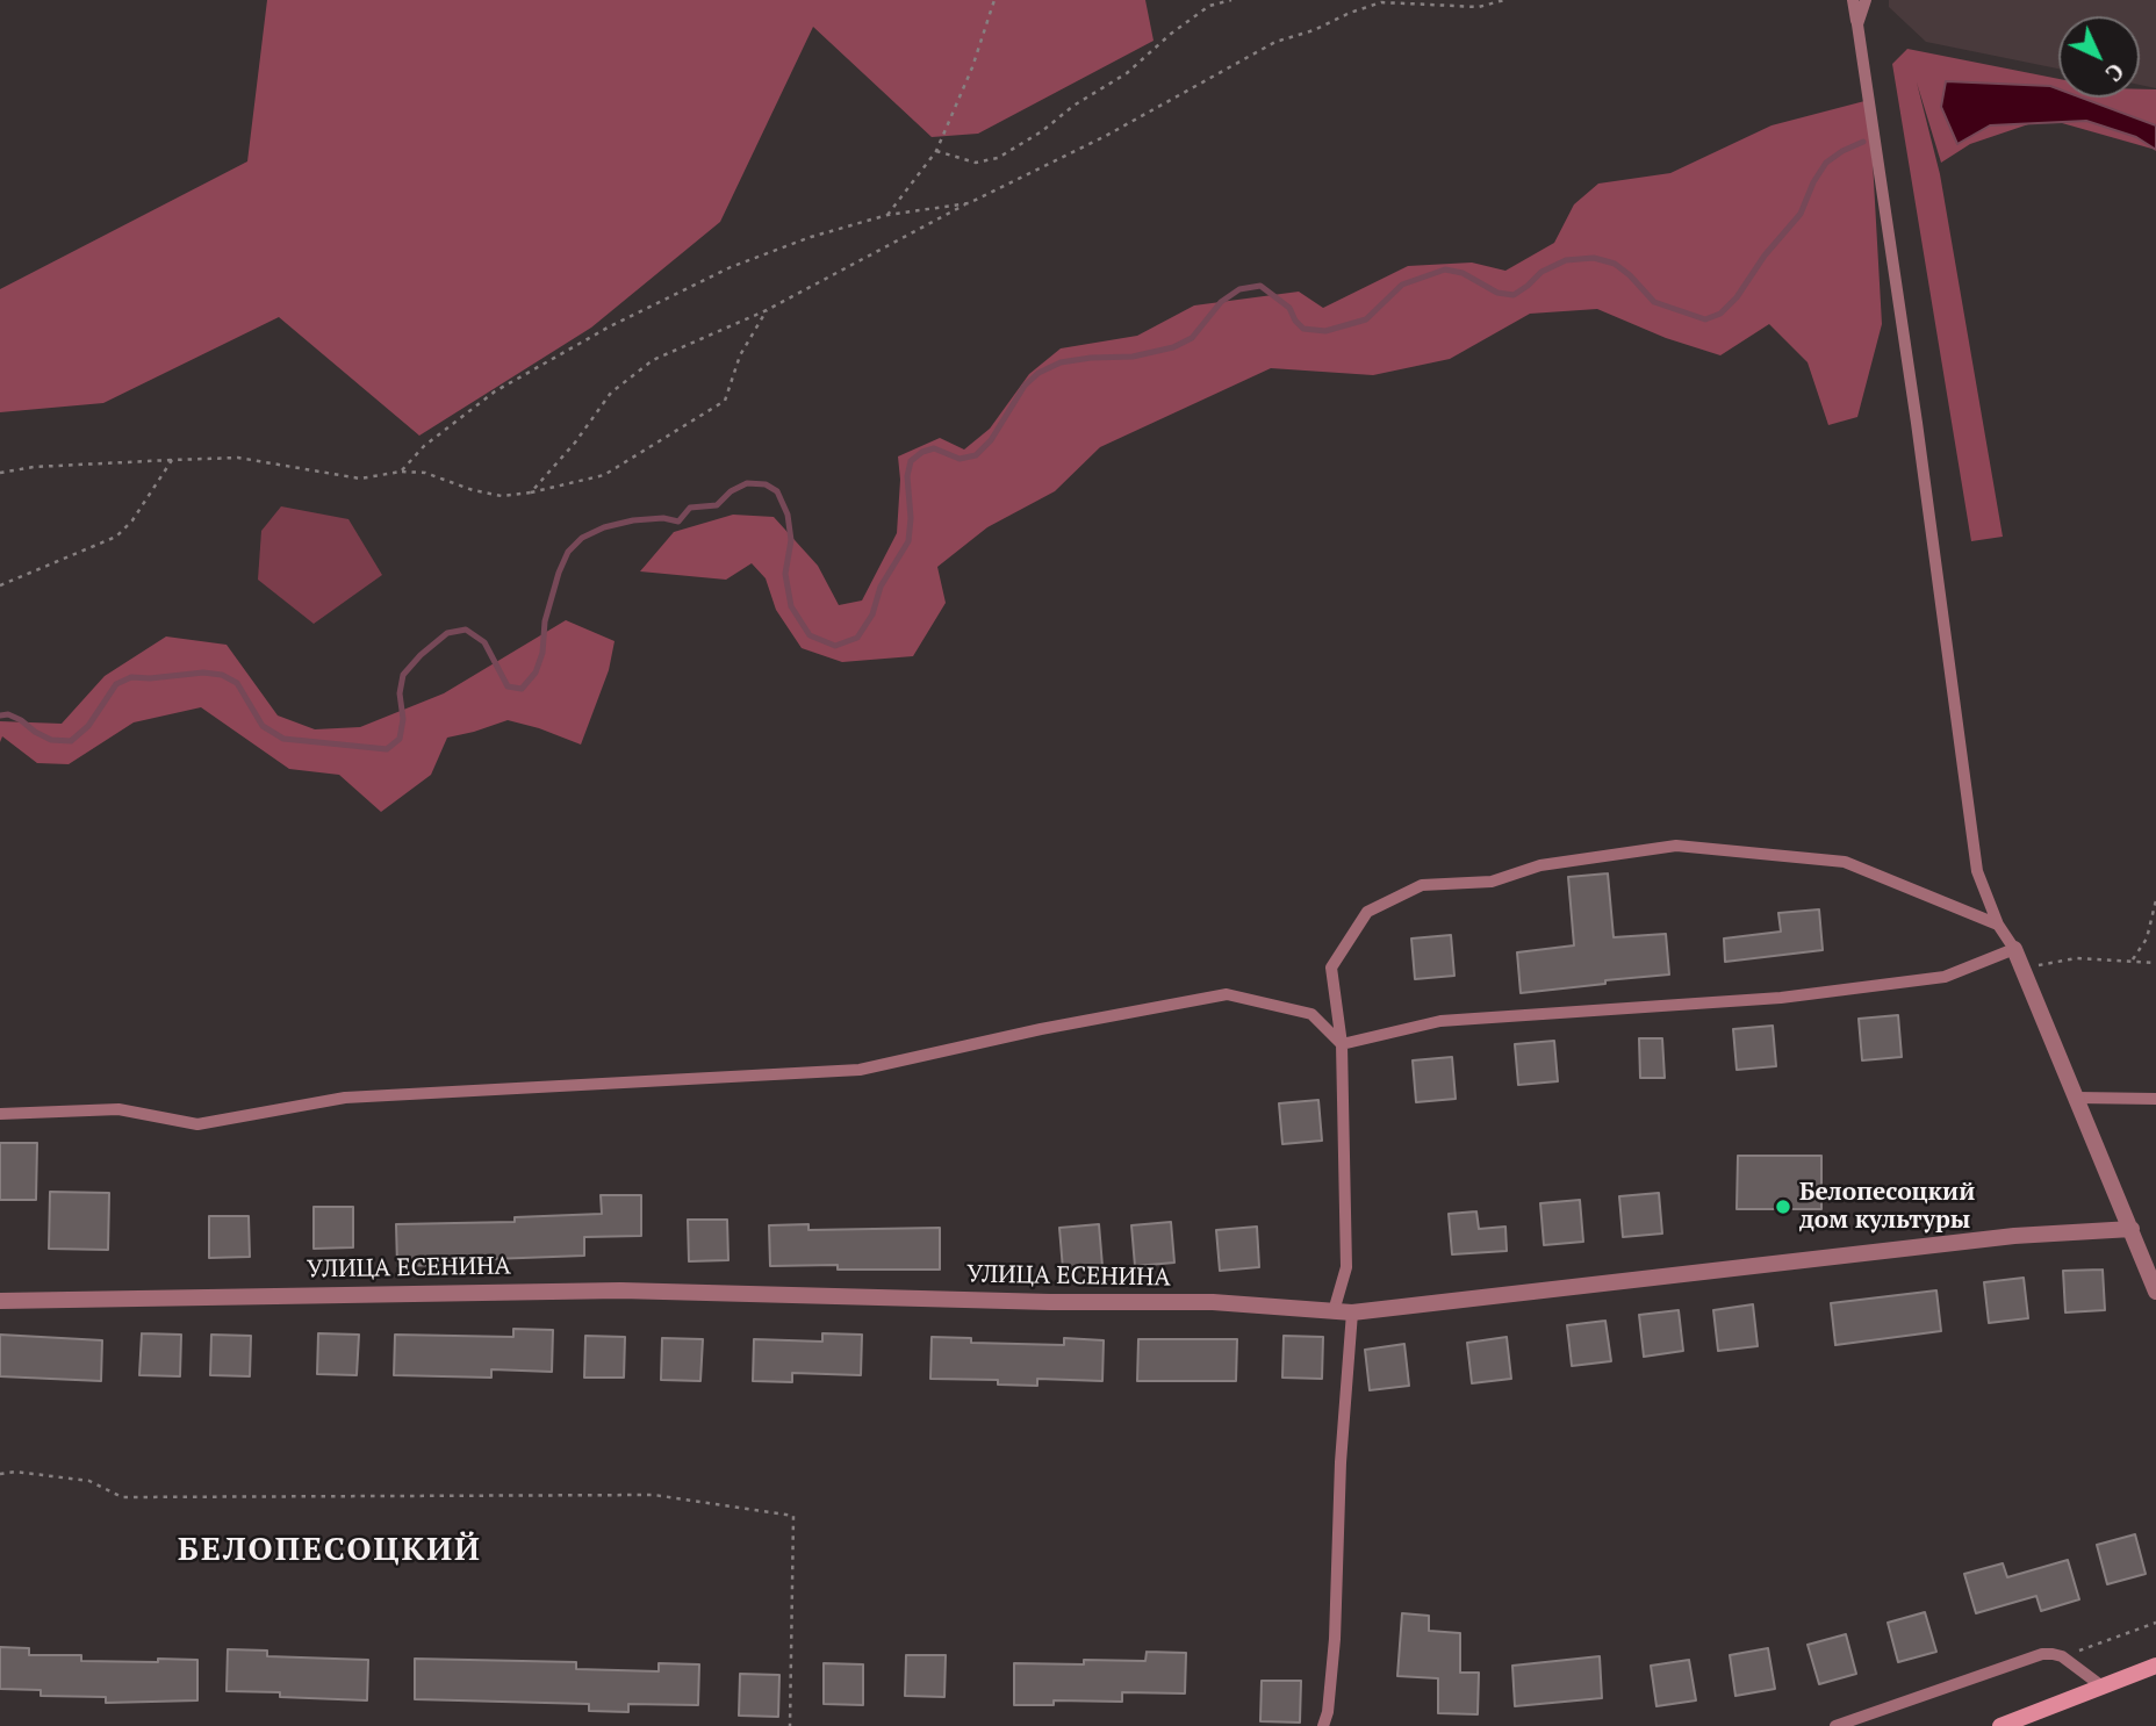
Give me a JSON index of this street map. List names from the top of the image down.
{
  "streets": {
    "street": ["УЛИЦА ЕСЕНИНА"]
  },
  "districts": ["БЕЛОПЕСОЦКИЙ"],
  "places": ["Белопесоцкий дом культуры"],
  "north": "bottom right"
}
